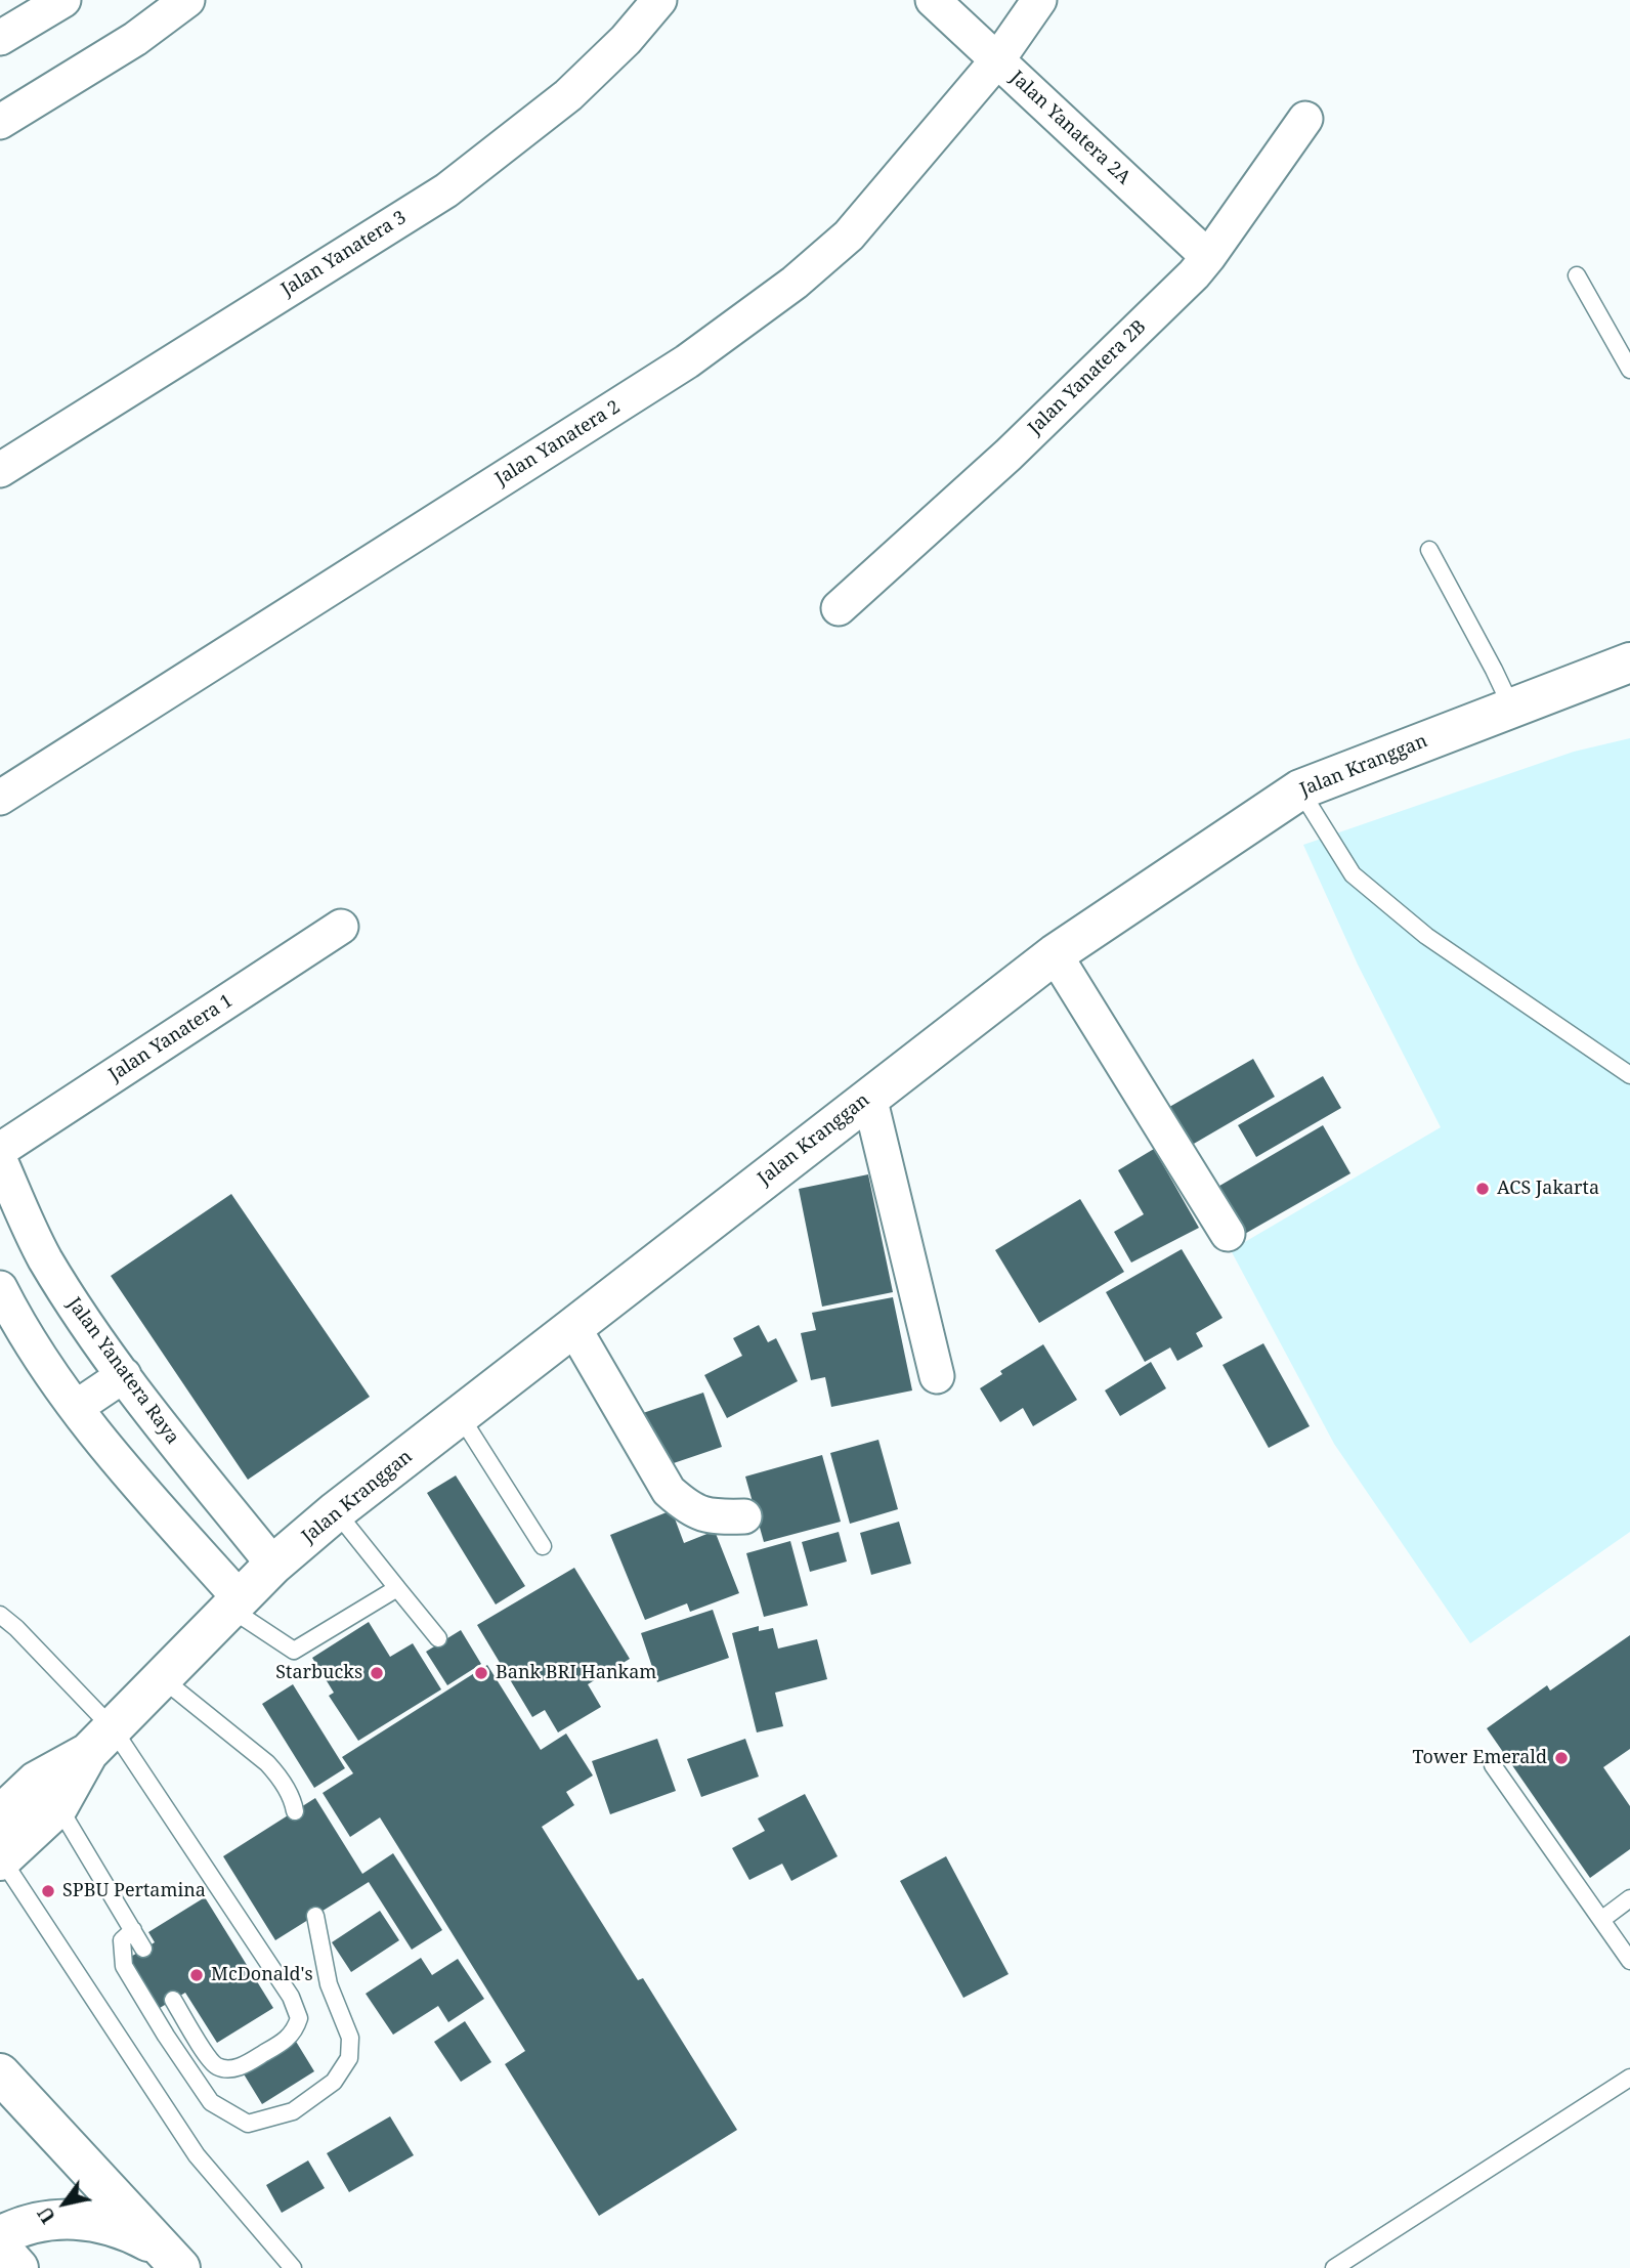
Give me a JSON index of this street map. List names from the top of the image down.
{
  "streets": {
    "main road": ["Jalan Kranggan"],
    "street": [
      "Jalan Yanatera 2A",
      "Jalan Yanatera 3",
      "Jalan Yanatera 2B",
      "Jalan Yanatera 2",
      "Jalan Yanatera 1",
      "Jalan Yanatera Raya"
    ]
  },
  "crossings": [
    ["Jalan Yanatera 2A", "Jalan Yanatera 2B"],
    ["Jalan Yanatera 2A", "Jalan Yanatera 2"],
    ["Jalan Kranggan", "Jalan Yanatera Raya"]
  ],
  "places": [
    "ACS Jakarta",
    "Starbucks",
    "Bank BRI Hankam",
    "Tower Emerald",
    "SPBU Pertamina",
    "McDonald's"
  ],
  "north": "bottom left"
}
